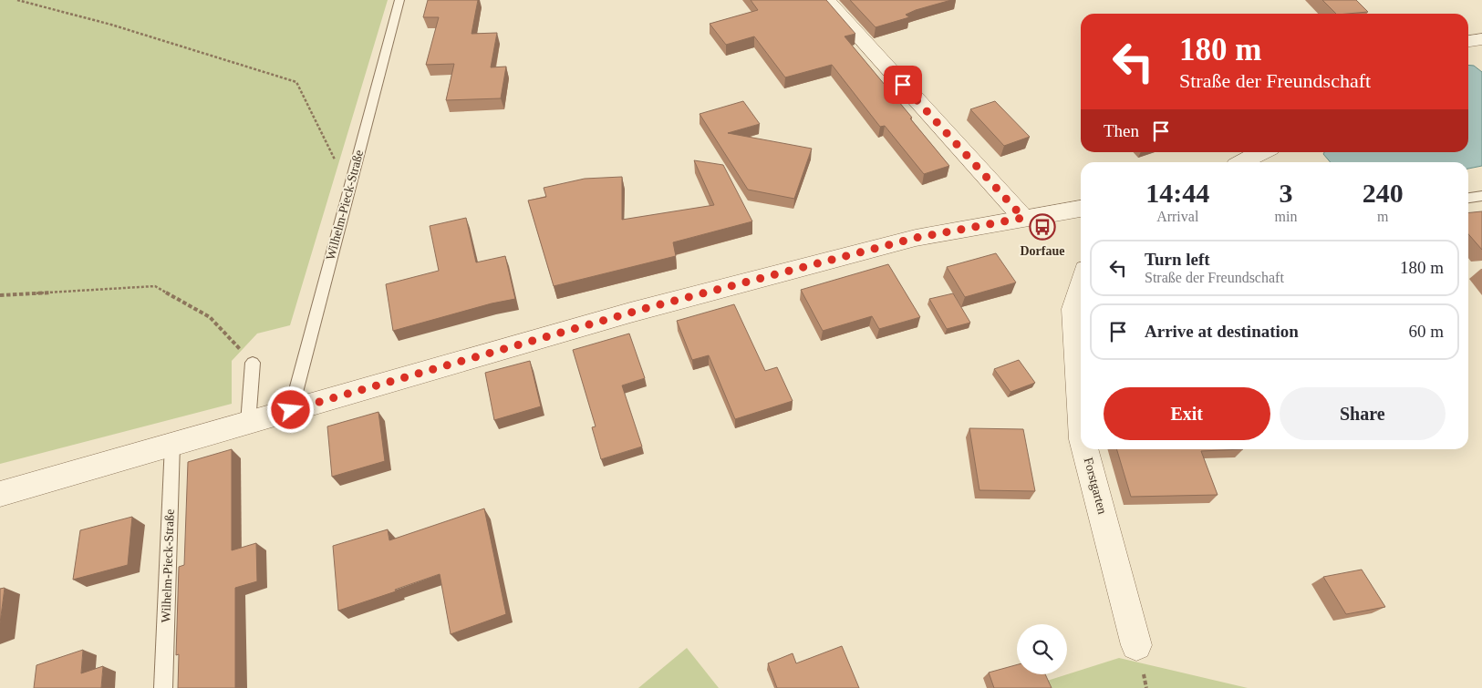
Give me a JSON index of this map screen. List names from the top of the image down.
{
  "streets": {
    "street": ["Forstgarten"],
    "lane": ["Wilhelm-Pieck-Straße"]
  },
  "places": {
    "bus stop": ["Dorfaue"]
  },
  "page": {
    "turn": ["180 m", "Straße der Freundschaft"],
    "then": "Then",
    "eta": [
      "14:44",
      "Arrival",
      "3",
      "min",
      "240",
      "m"
    ],
    "list": [
      {
        "name": "Turn left",
        "note": "Straße der Freundschaft",
        "value": "180 m"
      },
      {
        "name": "Arrive at destination",
        "value": "60 m"
      }
    ],
    "buttons": ["Exit", "Share"]
  }
}
